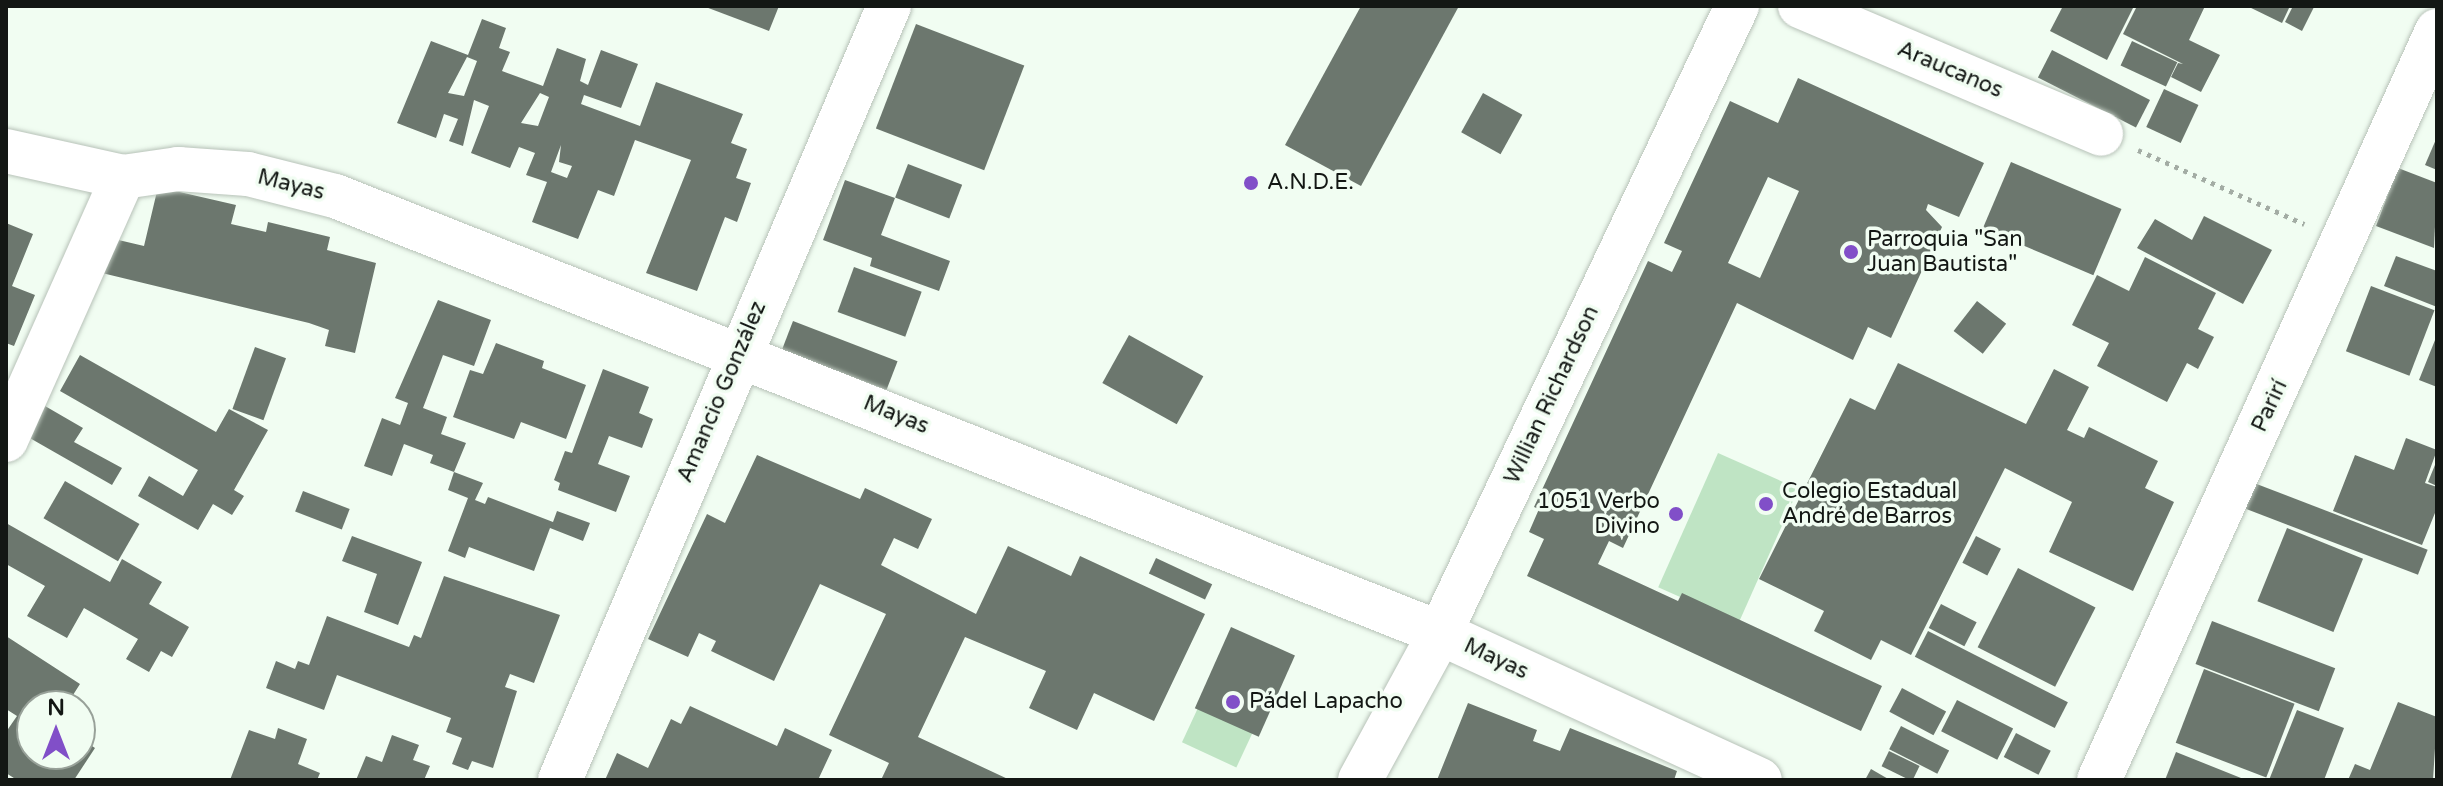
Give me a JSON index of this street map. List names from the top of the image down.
{
  "streets": {
    "street": [
      "Araucanos",
      "Mayas",
      "Amancio González",
      "Willian Richardson",
      "Parirí"
    ]
  },
  "crossings": [
    ["Mayas", "Amancio González"],
    ["Mayas", "Willian Richardson"]
  ],
  "places": [
    "A.N.D.E.",
    "Parroquia \"San Juan Bautista\"",
    "Colegio Estadual André de Barros",
    "1051 Verbo Divino",
    "Pádel Lapacho"
  ],
  "north": "top"
}
